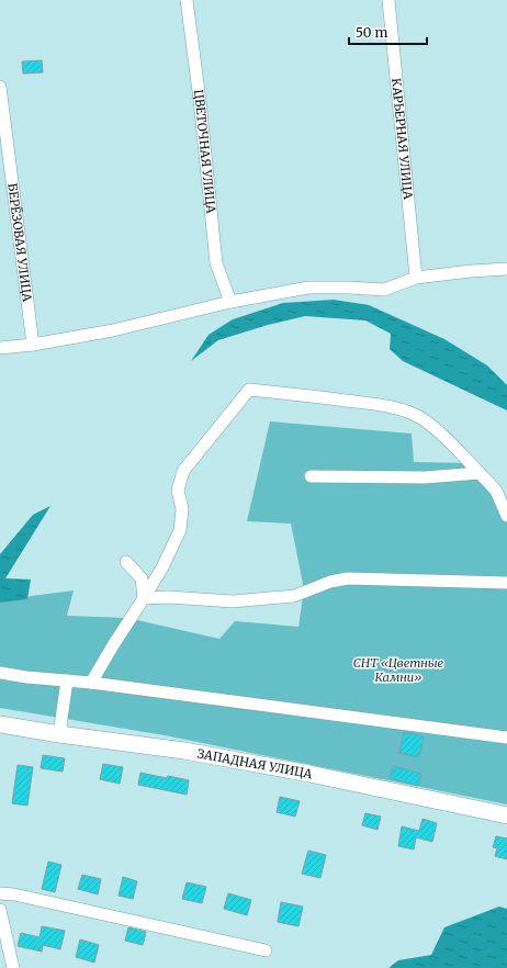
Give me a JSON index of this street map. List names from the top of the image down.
{
  "streets": {
    "main road": ["ЗАПАДНАЯ УЛИЦА"],
    "street": ["КАРЬЕРНАЯ УЛИЦА", "ЦВЕТОЧНАЯ УЛИЦА", "БЕРЁЗОВАЯ УЛИЦА"]
  },
  "parks": ["СНТ «Цветные Камни»"],
  "scale_bar": "50 m"
}
